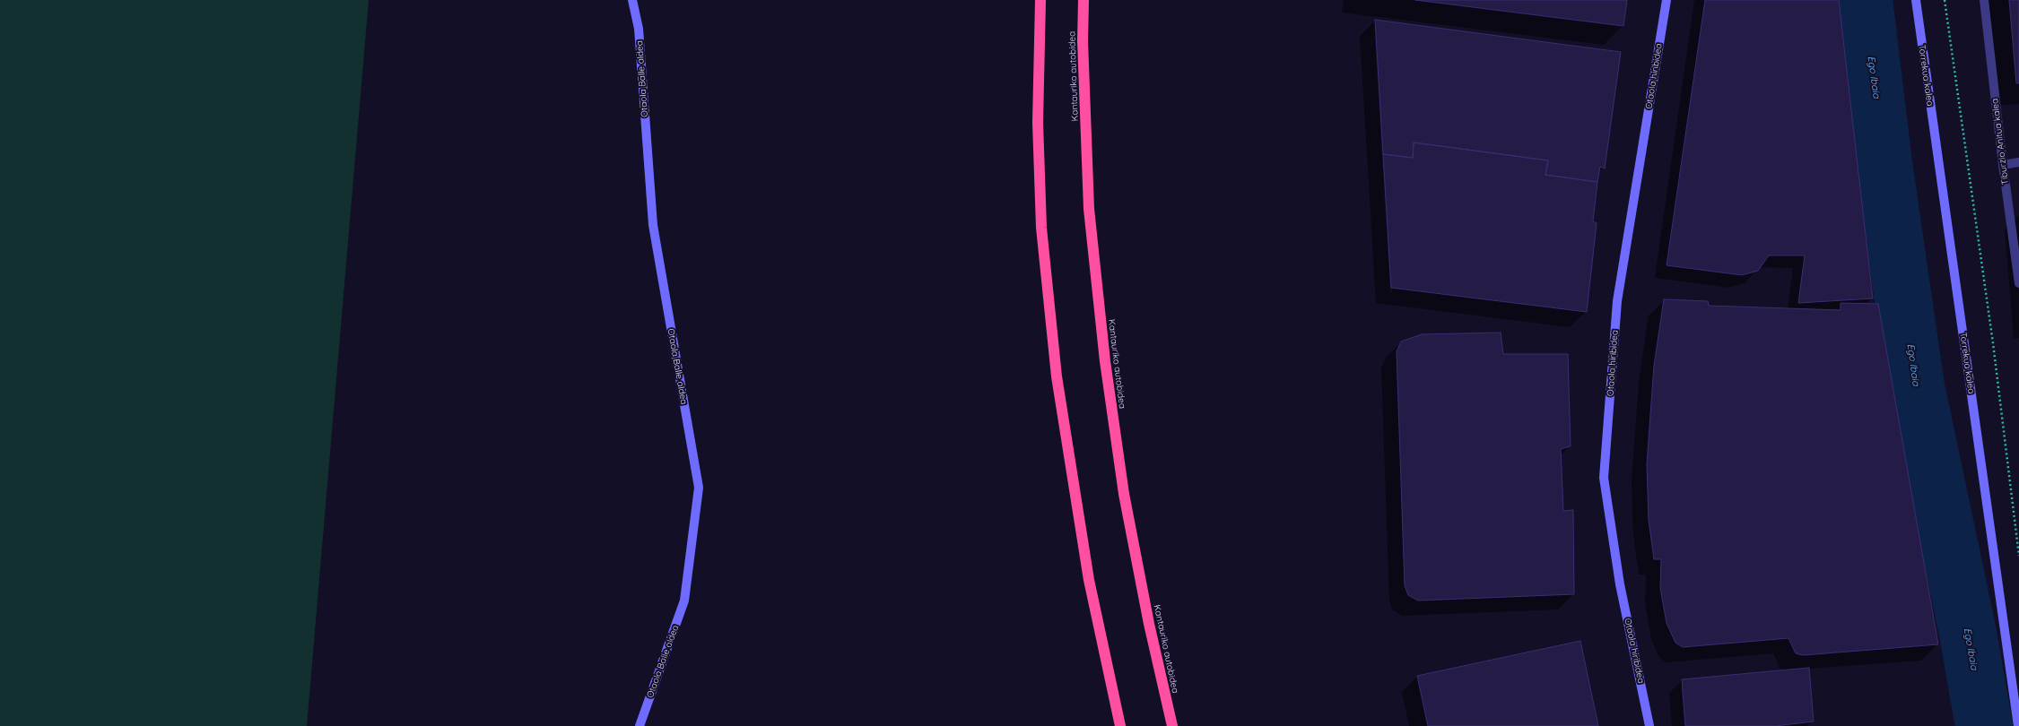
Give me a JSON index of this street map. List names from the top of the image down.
{
  "streets": {
    "highway": ["Kantauriko autobidea"],
    "street": [
      "Torrekua kalea",
      "Otaola hiribidea",
      "Otaola Balle aldea",
      "Tiburzio Anitua kalea"
    ]
  },
  "water": ["Ego Ibaia"]
}
